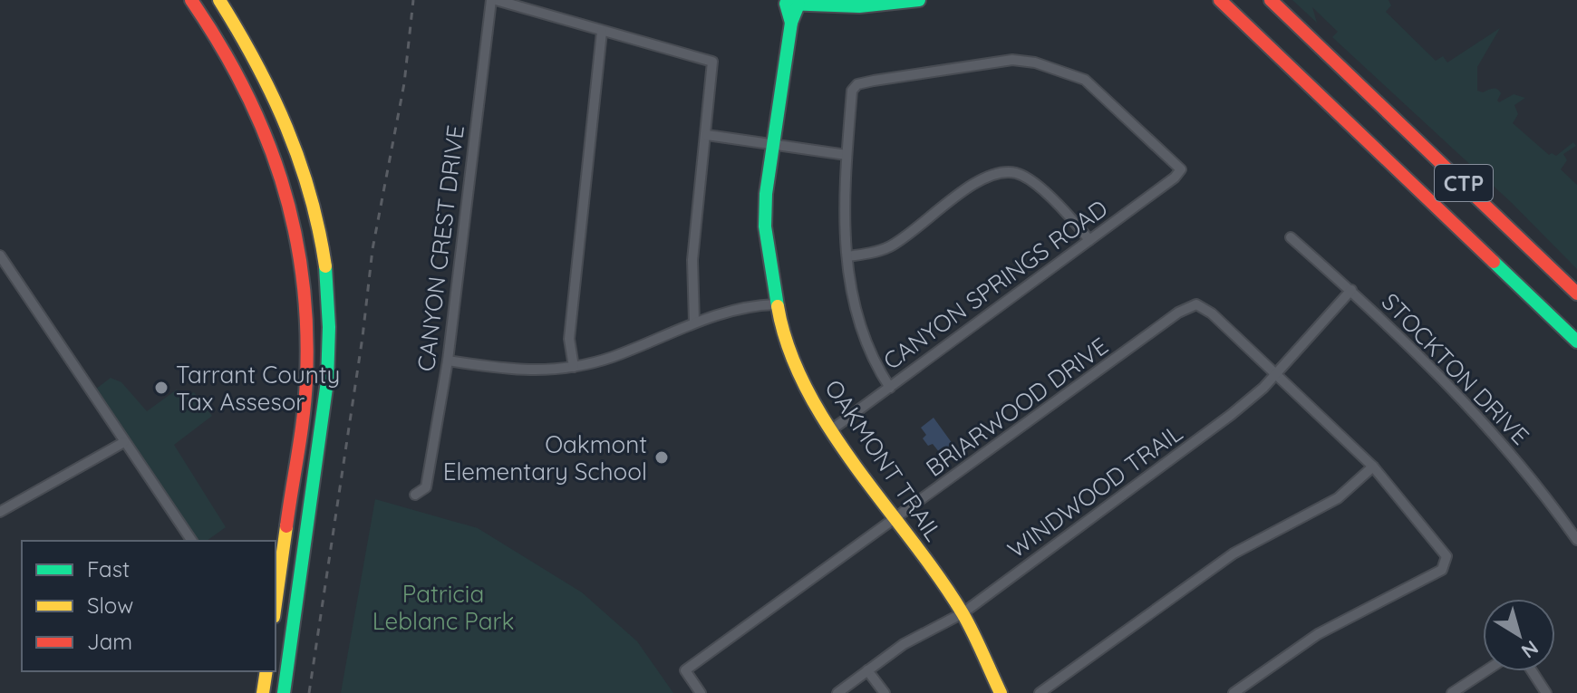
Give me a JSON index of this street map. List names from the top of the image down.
{
  "streets": {
    "main road": ["CTP", "OAKMONT TRAIL"],
    "street": [
      "CANYON CREST DRIVE",
      "CANYON SPRINGS ROAD",
      "STOCKTON DRIVE",
      "BRIARWOOD DRIVE",
      "WINDWOOD TRAIL"
    ]
  },
  "crossings": [
    ["CANYON SPRINGS ROAD", "OAKMONT TRAIL"],
    ["STOCKTON DRIVE", "WINDWOOD TRAIL"],
    ["BRIARWOOD DRIVE", "OAKMONT TRAIL"],
    ["BRIARWOOD DRIVE", "WINDWOOD TRAIL"],
    ["OAKMONT TRAIL", "WINDWOOD TRAIL"]
  ],
  "parks": ["Patricia Leblanc Park"],
  "places": ["Tarrant County Tax Assesor", "Oakmont Elementary School"],
  "legend": ["Fast", "Slow", "Jam"],
  "north": "bottom right"
}
